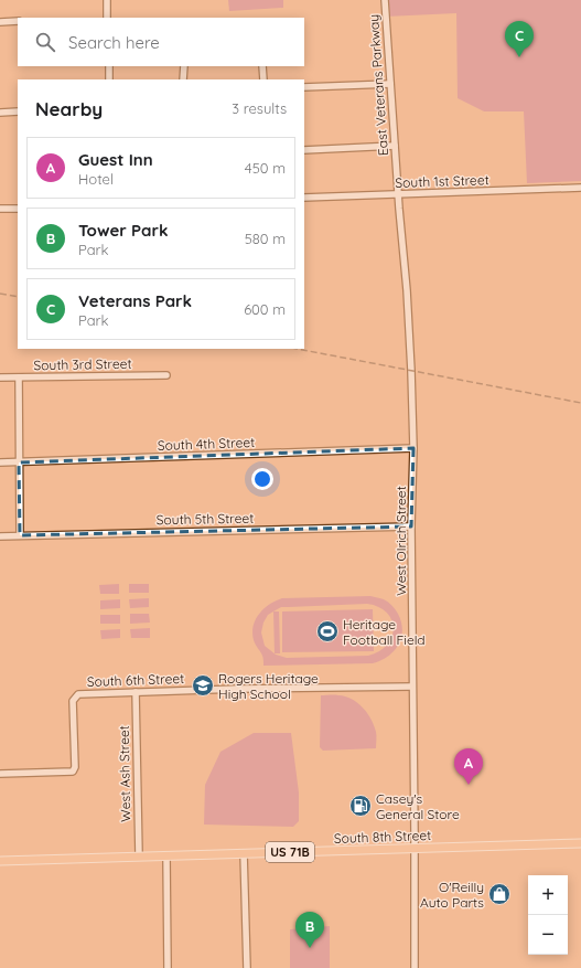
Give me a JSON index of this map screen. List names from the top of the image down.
{
  "streets": {
    "main road": ["South 8th Street", "US 71B"],
    "street": [
      "East Veterans Parkway",
      "South 1st Street",
      "South 3rd Street",
      "South 4th Street",
      "South 5th Street",
      "West Olrich Street",
      "South 6th Street",
      "West Ash Street"
    ]
  },
  "crossings": [
    ["East Veterans Parkway", "South 1st Street"],
    ["East Veterans Parkway", "West Olrich Street"],
    ["South 1st Street", "West Olrich Street"],
    ["South 4th Street", "West Olrich Street"],
    ["South 5th Street", "West Olrich Street"],
    ["West Olrich Street", "South 6th Street"],
    ["West Olrich Street", "South 8th Street"],
    ["South 6th Street", "West Ash Street"],
    ["West Ash Street", "South 8th Street"]
  ],
  "places": {
    "sports": ["Heritage Football Field"],
    "school or university": ["Rogers Heritage High School"],
    "fuel station": ["Casey's General Store"],
    "shop": ["O'Reilly Auto Parts"]
  },
  "page": {
    "search": "Search here",
    "pins": ["C", "A", "B"],
    "heading": ["Nearby", "3 results"],
    "list": [
      {
        "mark": "A",
        "name": "Guest Inn",
        "note": "Hotel",
        "value": "450 m"
      },
      {
        "mark": "B",
        "name": "Tower Park",
        "note": "Park",
        "value": "580 m"
      },
      {
        "mark": "C",
        "name": "Veterans Park",
        "note": "Park",
        "value": "600 m"
      }
    ],
    "map_buttons": ["+", "−"]
  }
}
